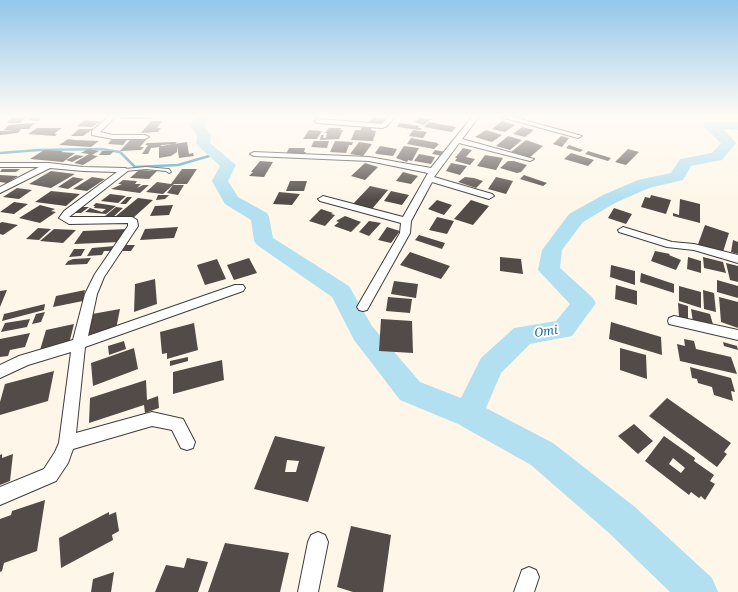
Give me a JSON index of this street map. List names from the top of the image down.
{
  "water": ["Omi"]
}
